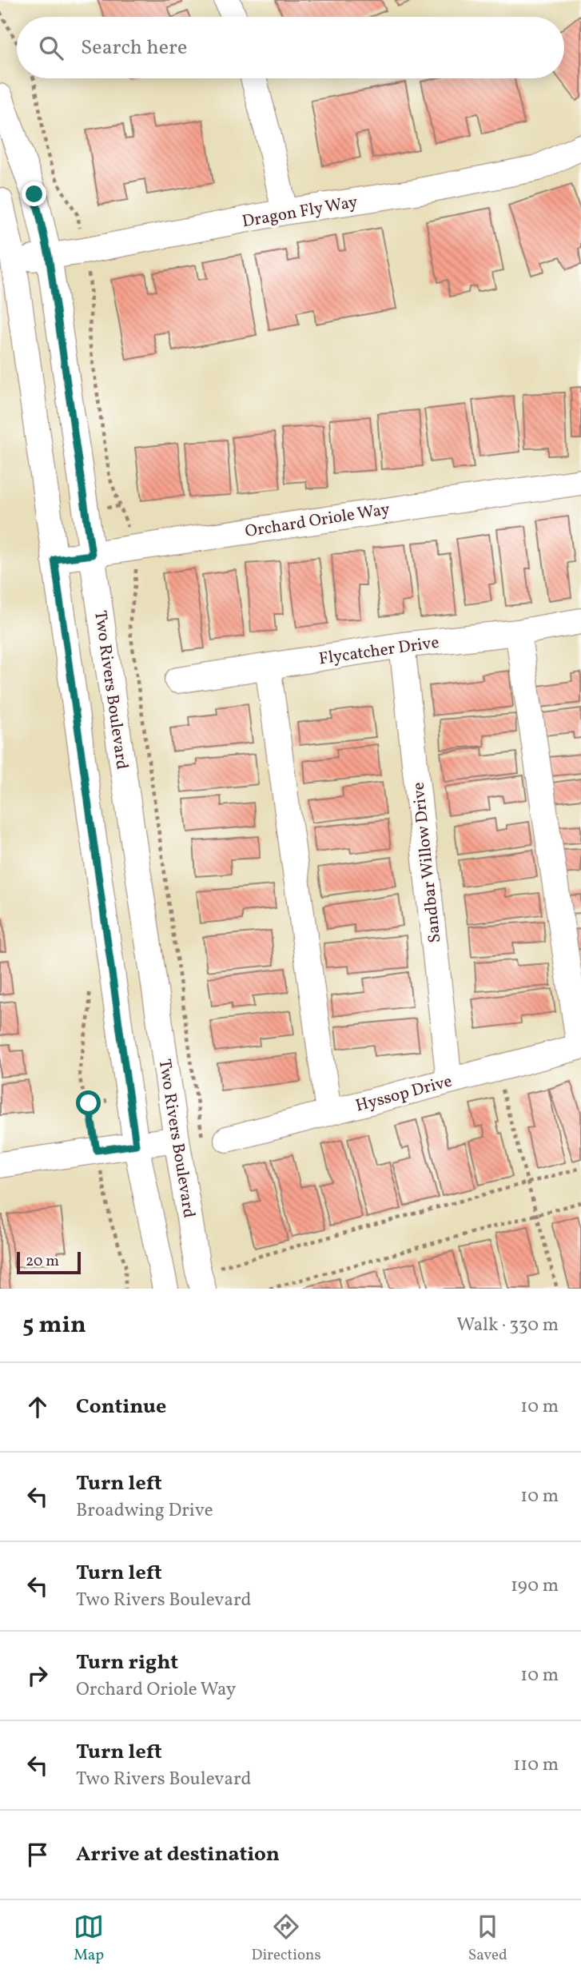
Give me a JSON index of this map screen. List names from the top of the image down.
{
  "streets": {
    "street": [
      "Dragon Fly Way",
      "Orchard Oriole Way",
      "Flycatcher Drive",
      "Two Rivers Boulevard",
      "Sandbar Willow Drive",
      "Hyssop Drive"
    ]
  },
  "crossings": [
    ["Dragon Fly Way", "Two Rivers Boulevard"],
    ["Orchard Oriole Way", "Two Rivers Boulevard"],
    ["Flycatcher Drive", "Sandbar Willow Drive"],
    ["Sandbar Willow Drive", "Hyssop Drive"]
  ],
  "scale_bar": "20 m",
  "page": {
    "search": "Search here",
    "scale": "20 m",
    "heading": ["5 min", "Walk · 330 m"],
    "list": [
      ["Continue", "10 m"],
      ["Turn left", "Broadwing Drive", "10 m"],
      ["Turn left", "Two Rivers Boulevard", "190 m"],
      ["Turn right", "Orchard Oriole Way", "10 m"],
      ["Turn left", "Two Rivers Boulevard", "110 m"],
      "Arrive at destination"
    ],
    "nav": ["Map", "Directions", "Saved"]
  }
}
